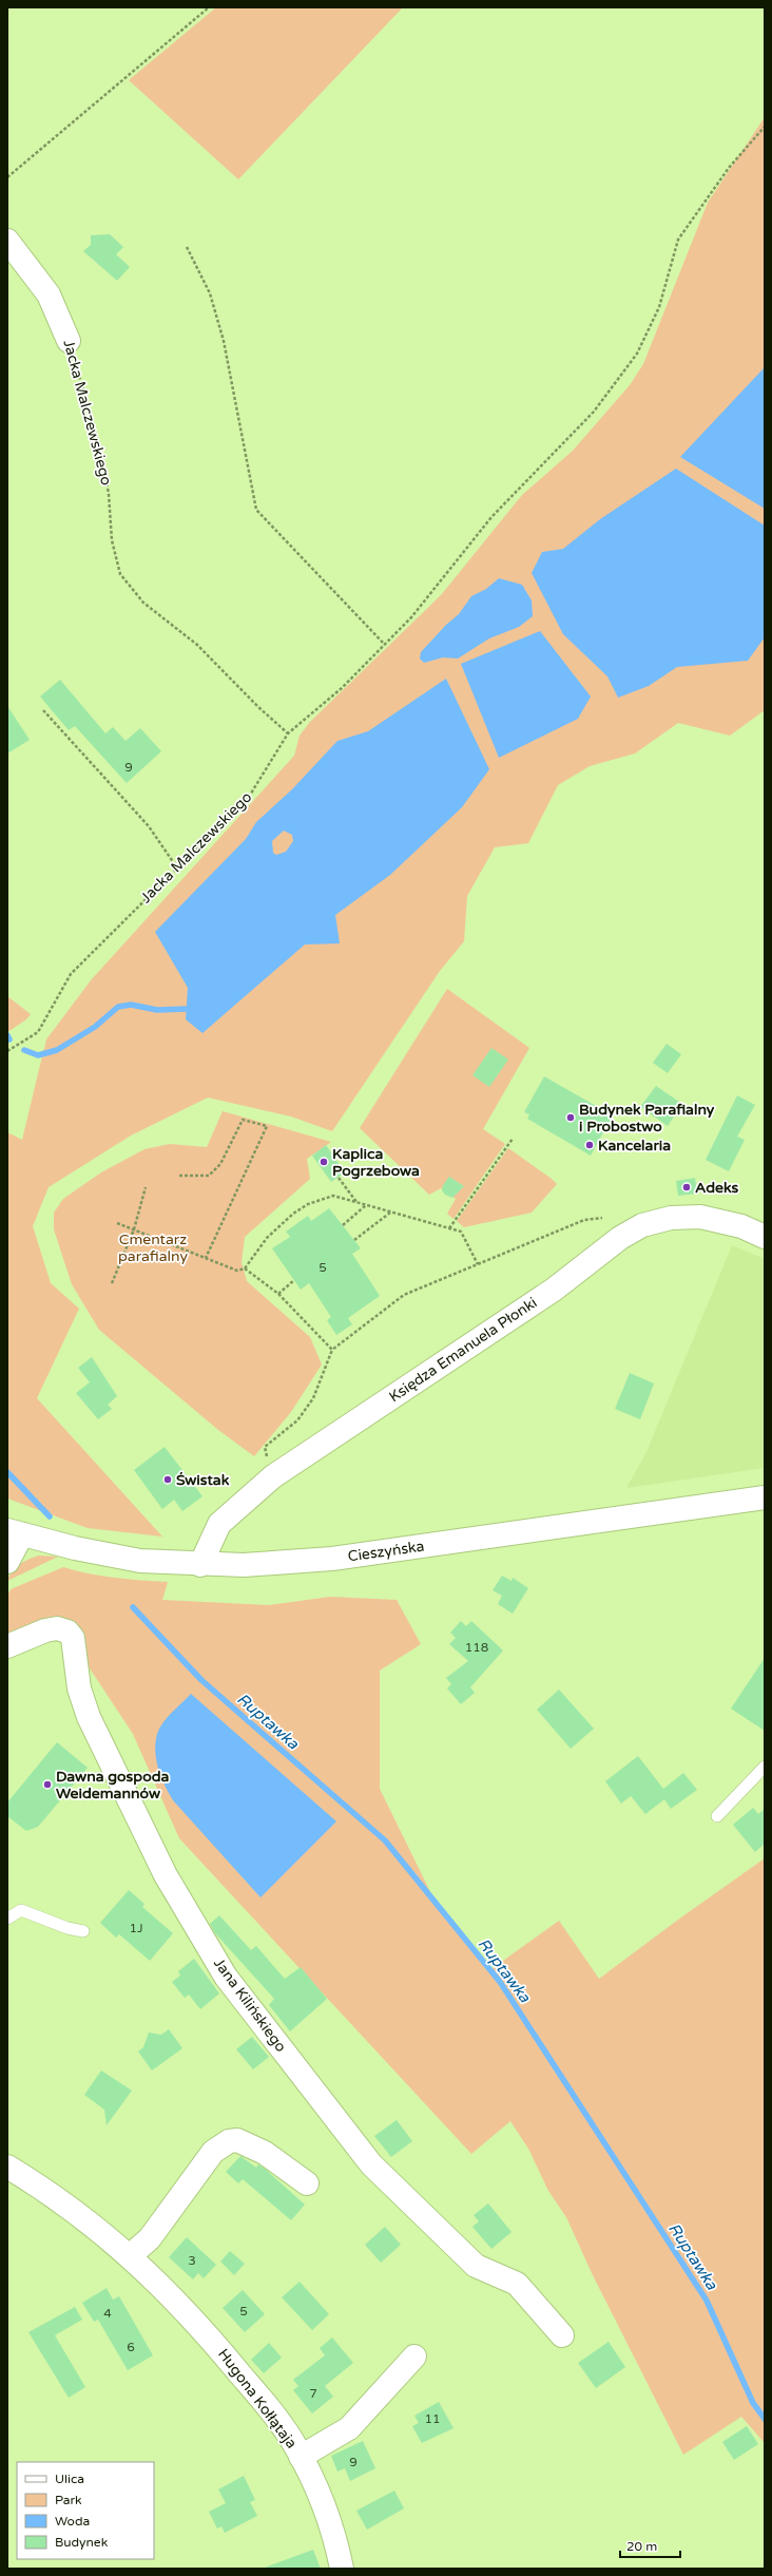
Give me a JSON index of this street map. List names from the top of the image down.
{
  "streets": {
    "street": [
      "Jacka Malczewskiego",
      "Księdza Emanuela Płonki",
      "Cieszyńska",
      "Jana Kilińskiego",
      "Hugona Kołłątaja"
    ]
  },
  "crossings": [
    ["Księdza Emanuela Płonki", "Cieszyńska"]
  ],
  "water": ["Ruptawka"],
  "parks": ["Cmentarz parafialny"],
  "places": [
    "Budynek Parafialny i Probostwo",
    "Kancelaria",
    "Kaplica Pogrzebowa",
    "Adeks",
    "Świstak",
    "Dawna gospoda Weidemannów"
  ],
  "house_numbers": [
    "9",
    "5",
    "118",
    "1J",
    "3",
    "5",
    "4",
    "6",
    "7",
    "11",
    "9"
  ],
  "legend": [
    "Ulica",
    "Park",
    "Woda",
    "Budynek"
  ],
  "scale_bar": "20 m"
}
